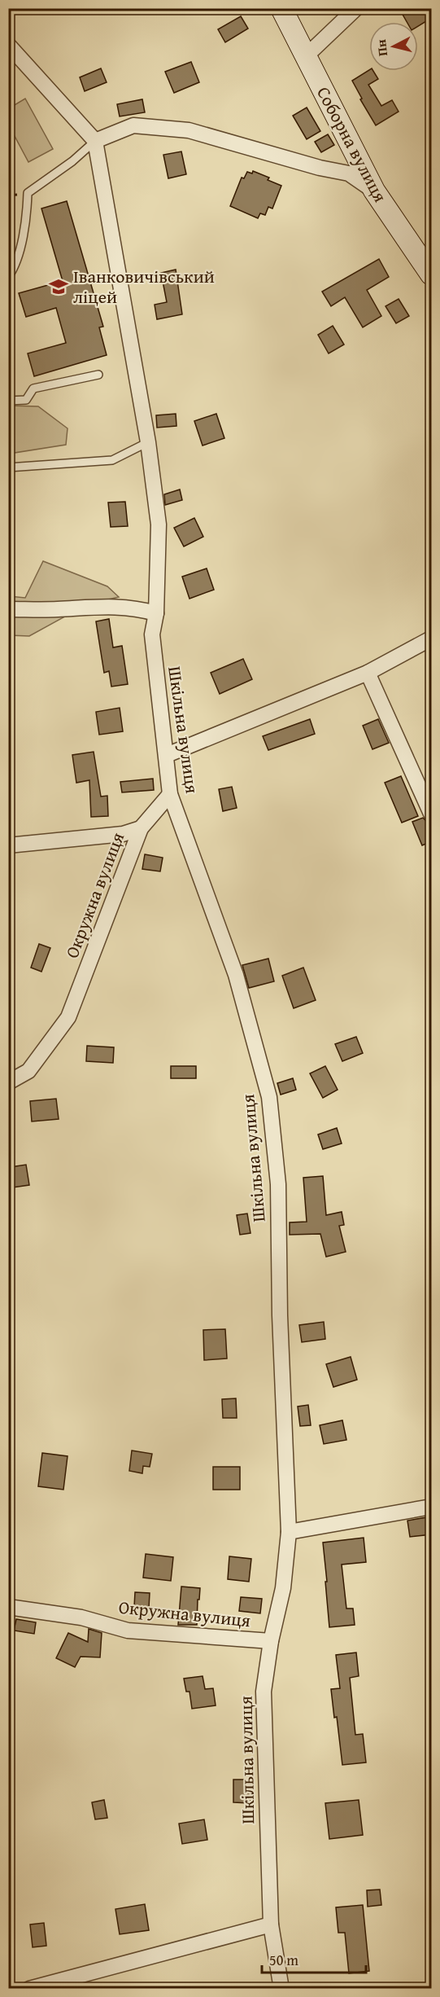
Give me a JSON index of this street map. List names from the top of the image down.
{
  "streets": {
    "street": ["Соборна вулиця", "Шкільна вулиця", "Окружна вулиця"]
  },
  "crossings": [
    ["Шкільна вулиця", "Окружна вулиця"]
  ],
  "places": {
    "school or university": ["Іванковичівський ліцей"]
  },
  "scale_bar": "50 m",
  "north": "left"
}
